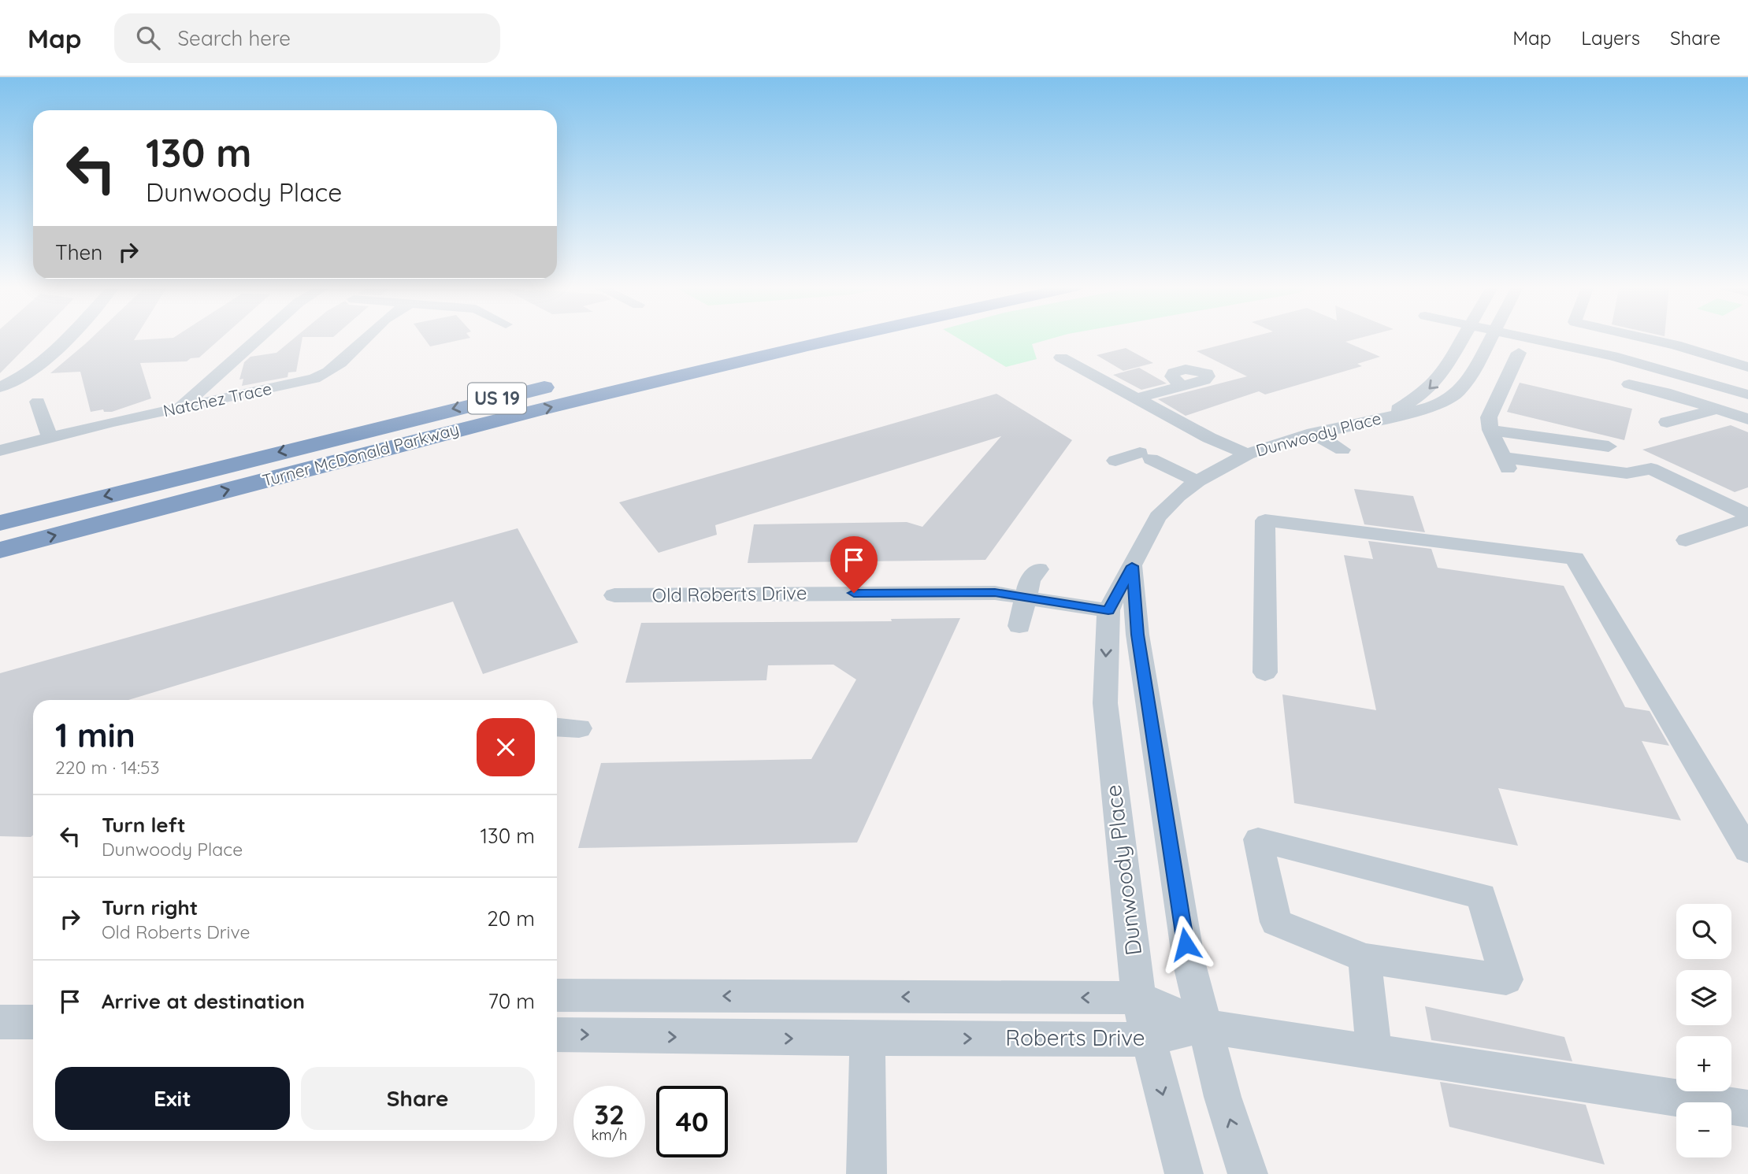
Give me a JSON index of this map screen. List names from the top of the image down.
{
  "streets": {
    "highway": ["US 19", "Turner McDonald Parkway"],
    "street": [
      "Natchez Trace",
      "Dunwoody Place",
      "Old Roberts Drive",
      "Roberts Drive"
    ]
  },
  "crossings": [
    ["Dunwoody Place", "Old Roberts Drive"],
    ["Dunwoody Place", "Roberts Drive"]
  ],
  "page": {
    "header": "Map",
    "search": "Search here",
    "nav": ["Map", "Layers", "Share"],
    "turn": ["130 m", "Dunwoody Place"],
    "then": "Then",
    "heading": ["1 min", "220 m · 14:53"],
    "list": [
      {
        "name": "Turn left",
        "note": "Dunwoody Place",
        "value": "130 m"
      },
      {
        "name": "Turn right",
        "note": "Old Roberts Drive",
        "value": "20 m"
      },
      {
        "name": "Arrive at destination",
        "value": "70 m"
      }
    ],
    "map_buttons": ["+", "−"],
    "buttons": ["Exit", "Share"],
    "speed": "32 km/h",
    "limit": "40"
  }
}
